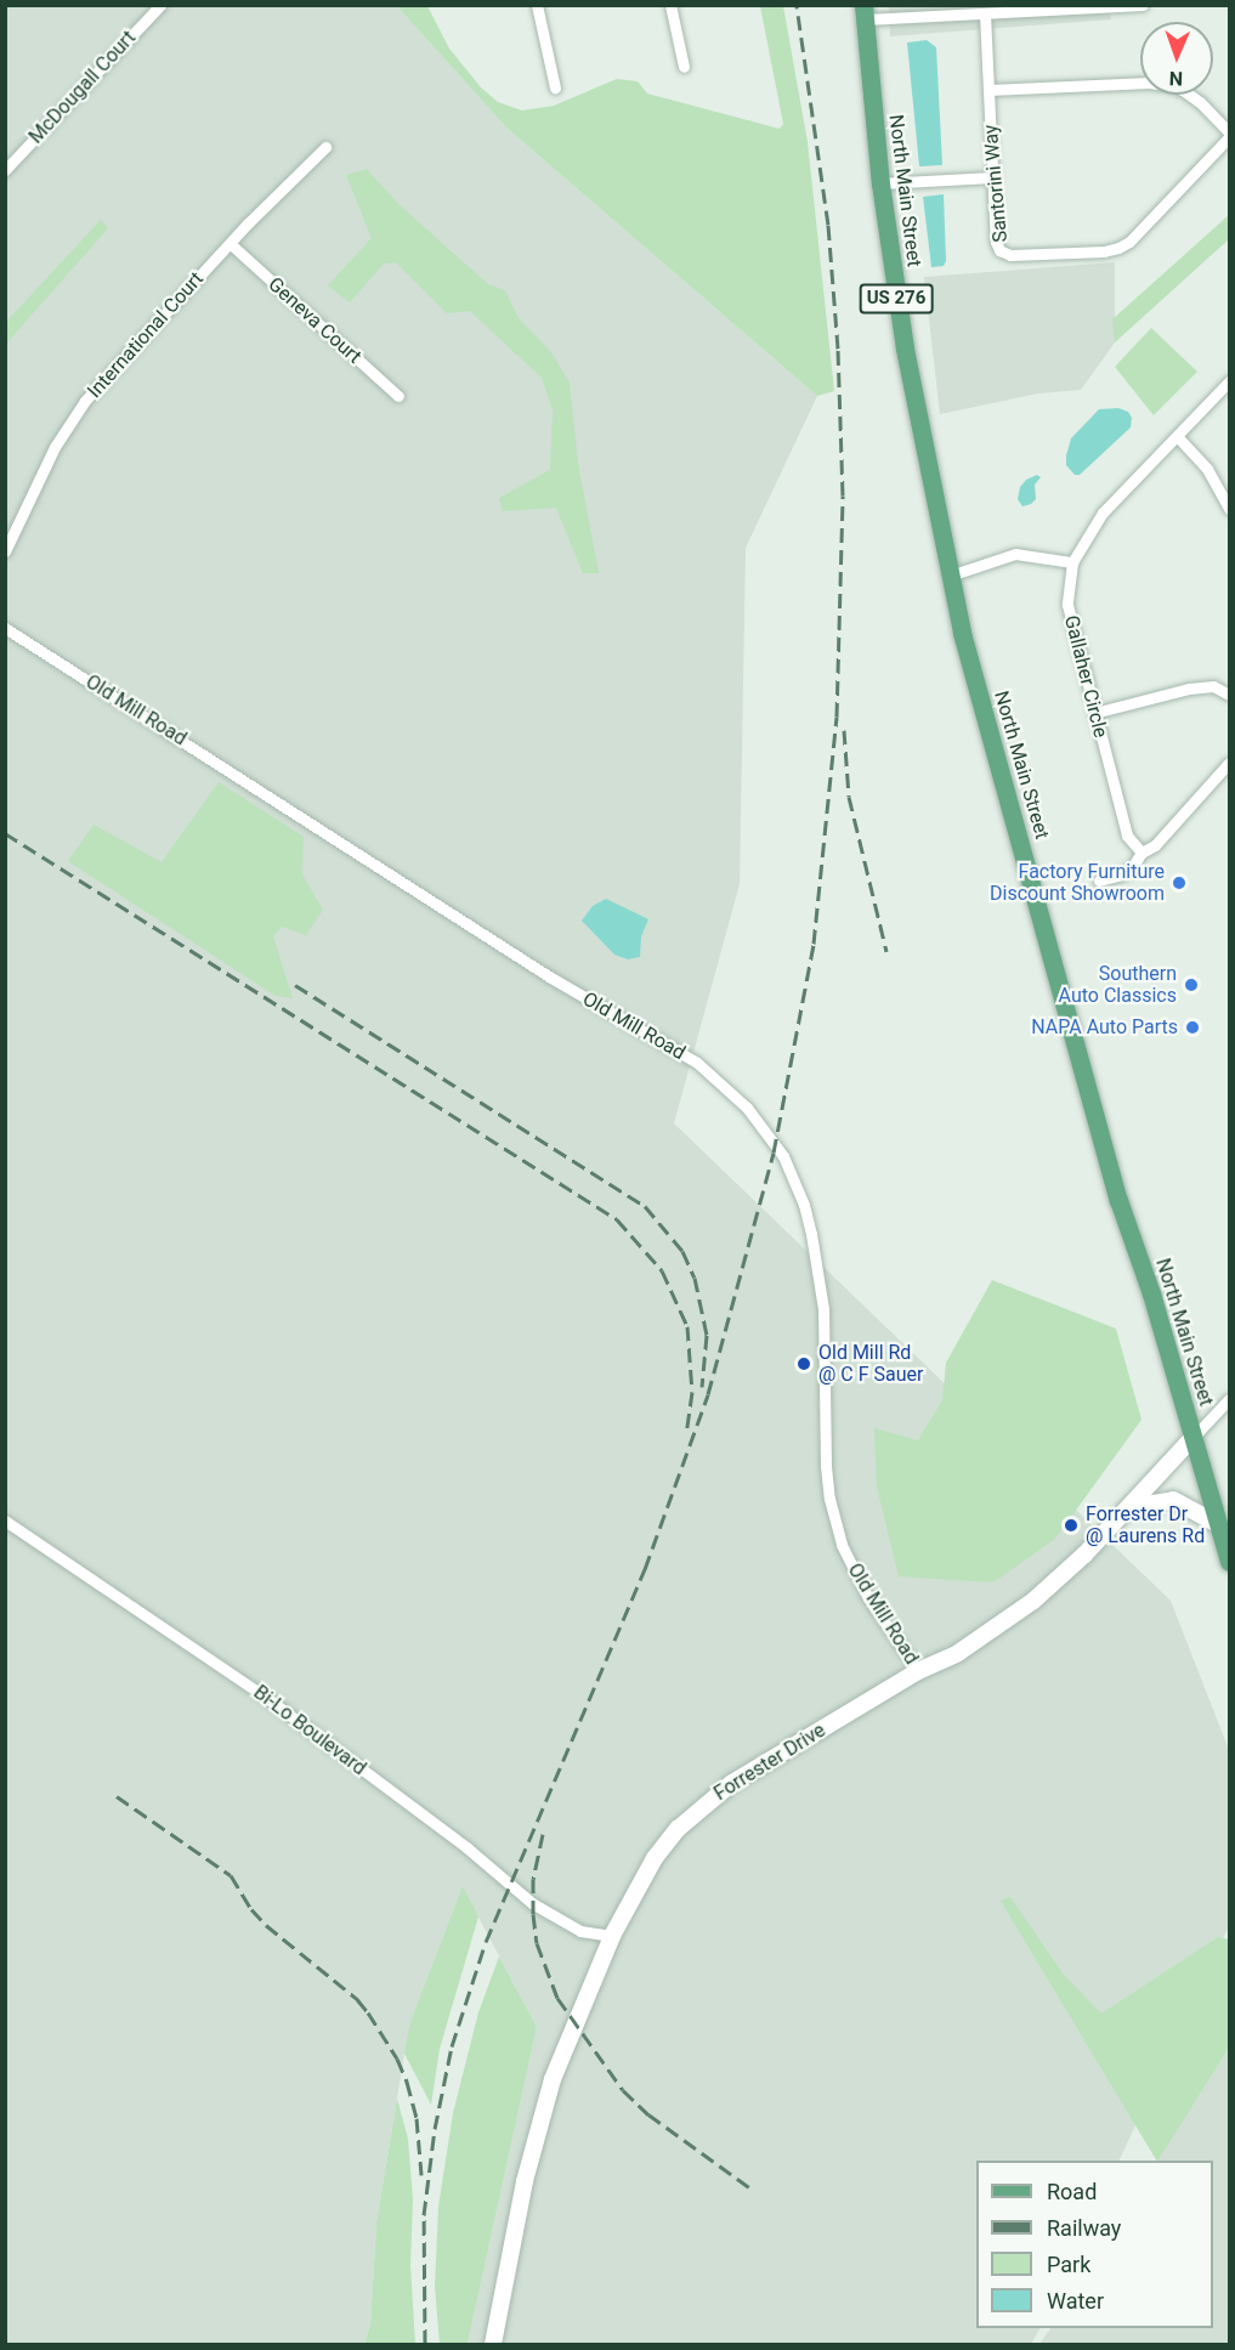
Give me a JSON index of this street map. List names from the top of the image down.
{
  "streets": {
    "main road": ["North Main Street", "US 276"],
    "street": [
      "McDougall Court",
      "Santorini Way",
      "Geneva Court",
      "International Court",
      "Gallaher Circle",
      "Old Mill Road",
      "Bi-Lo Boulevard",
      "Forrester Drive"
    ]
  },
  "crossings": [
    ["North Main Street", "Forrester Drive"],
    ["Geneva Court", "International Court"],
    ["Old Mill Road", "Forrester Drive"],
    ["Bi-Lo Boulevard", "Forrester Drive"]
  ],
  "places": [
    "Factory Furniture Discount Showroom",
    "Southern Auto Classics",
    "NAPA Auto Parts",
    "Old Mill Rd @ C F Sauer",
    "Forrester Dr @ Laurens Rd"
  ],
  "legend": [
    "Road",
    "Railway",
    "Park",
    "Water"
  ],
  "north": "bottom"
}
